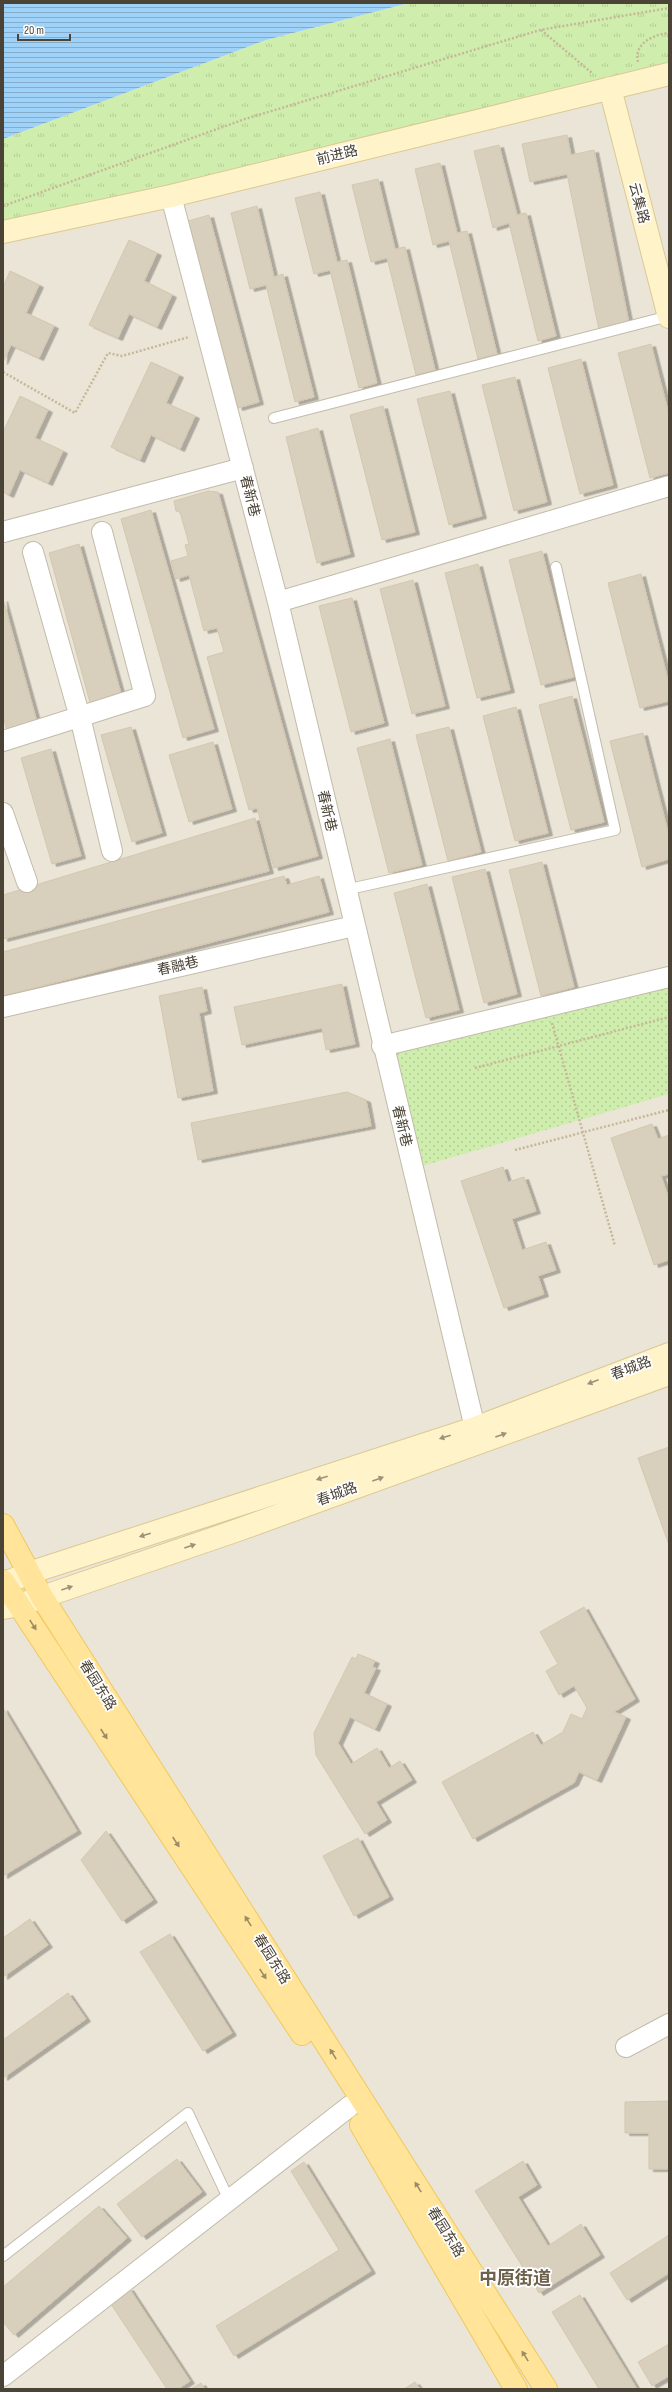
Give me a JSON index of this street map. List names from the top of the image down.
{
  "streets": {
    "main road": ["春园东路"],
    "street": [
      "前进路",
      "云集路",
      "春新巷",
      "春融巷",
      "春城路"
    ]
  },
  "crossings": [
    ["前进路", "云集路"],
    ["前进路", "春新巷"],
    ["春新巷", "春融巷"],
    ["春新巷", "春城路"],
    ["春城路", "春园东路"]
  ],
  "districts": ["中原街道"],
  "scale_bar": "20 m"
}
